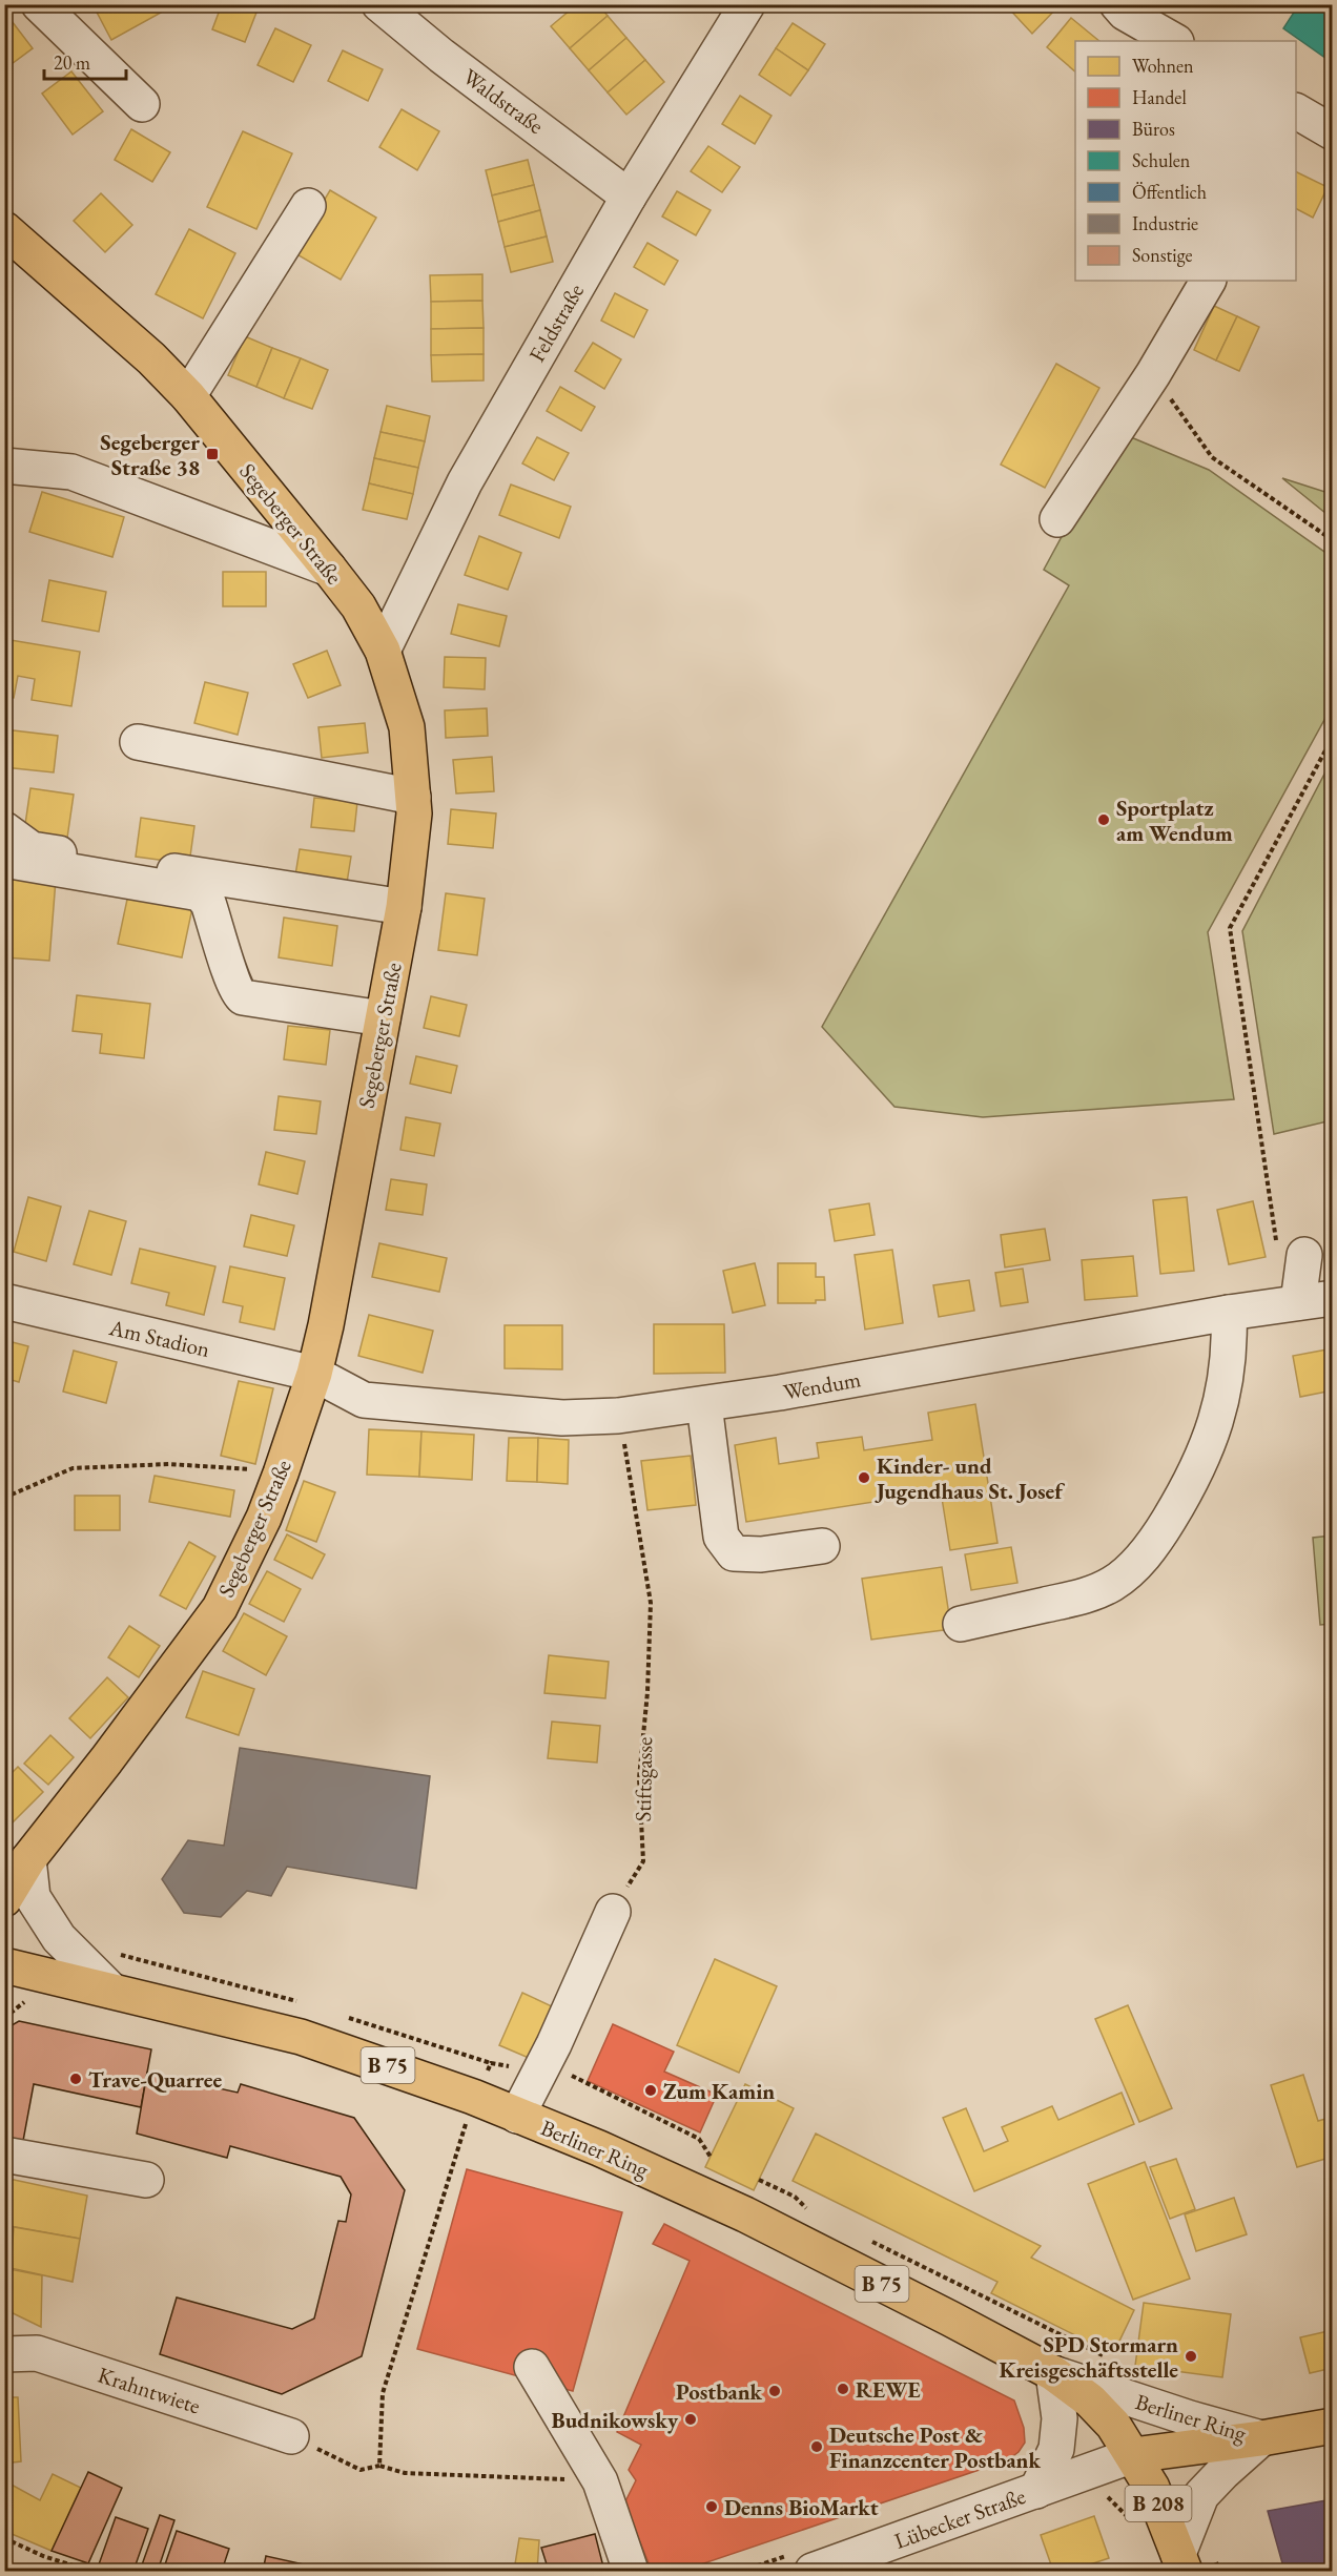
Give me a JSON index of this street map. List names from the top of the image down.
{
  "streets": {
    "main road": [
      "Segeberger Straße",
      "B 75",
      "Berliner Ring",
      "B 208",
      "Lübecker Straße"
    ],
    "street": [
      "Waldstraße",
      "Feldstraße",
      "Am Stadion",
      "Wendum",
      "Krahntwiete"
    ],
    "path": ["Stiftsgasse"]
  },
  "crossings": [
    ["Waldstraße", "Feldstraße"],
    ["Feldstraße", "Segeberger Straße"],
    ["Segeberger Straße", "Am Stadion"],
    ["Segeberger Straße", "Wendum"],
    ["Am Stadion", "Wendum"],
    ["Wendum", "Stiftsgasse"],
    ["Berliner Ring", "Lübecker Straße"]
  ],
  "places": {
    "transit": ["Segeberger Straße 38"],
    "other": [
      "Sportplatz am Wendum",
      "Kinder- und Jugendhaus St. Josef",
      "Trave-Quarree",
      "Zum Kamin",
      "SPD Stormarn Kreisgeschäftsstelle",
      "REWE",
      "Postbank",
      "Budnikowsky",
      "Deutsche Post & Finanzcenter Postbank",
      "Denns BioMarkt"
    ]
  },
  "legend": [
    "Wohnen",
    "Handel",
    "Büros",
    "Schulen",
    "Öffentlich",
    "Industrie",
    "Sonstige"
  ],
  "scale_bar": "20 m"
}
